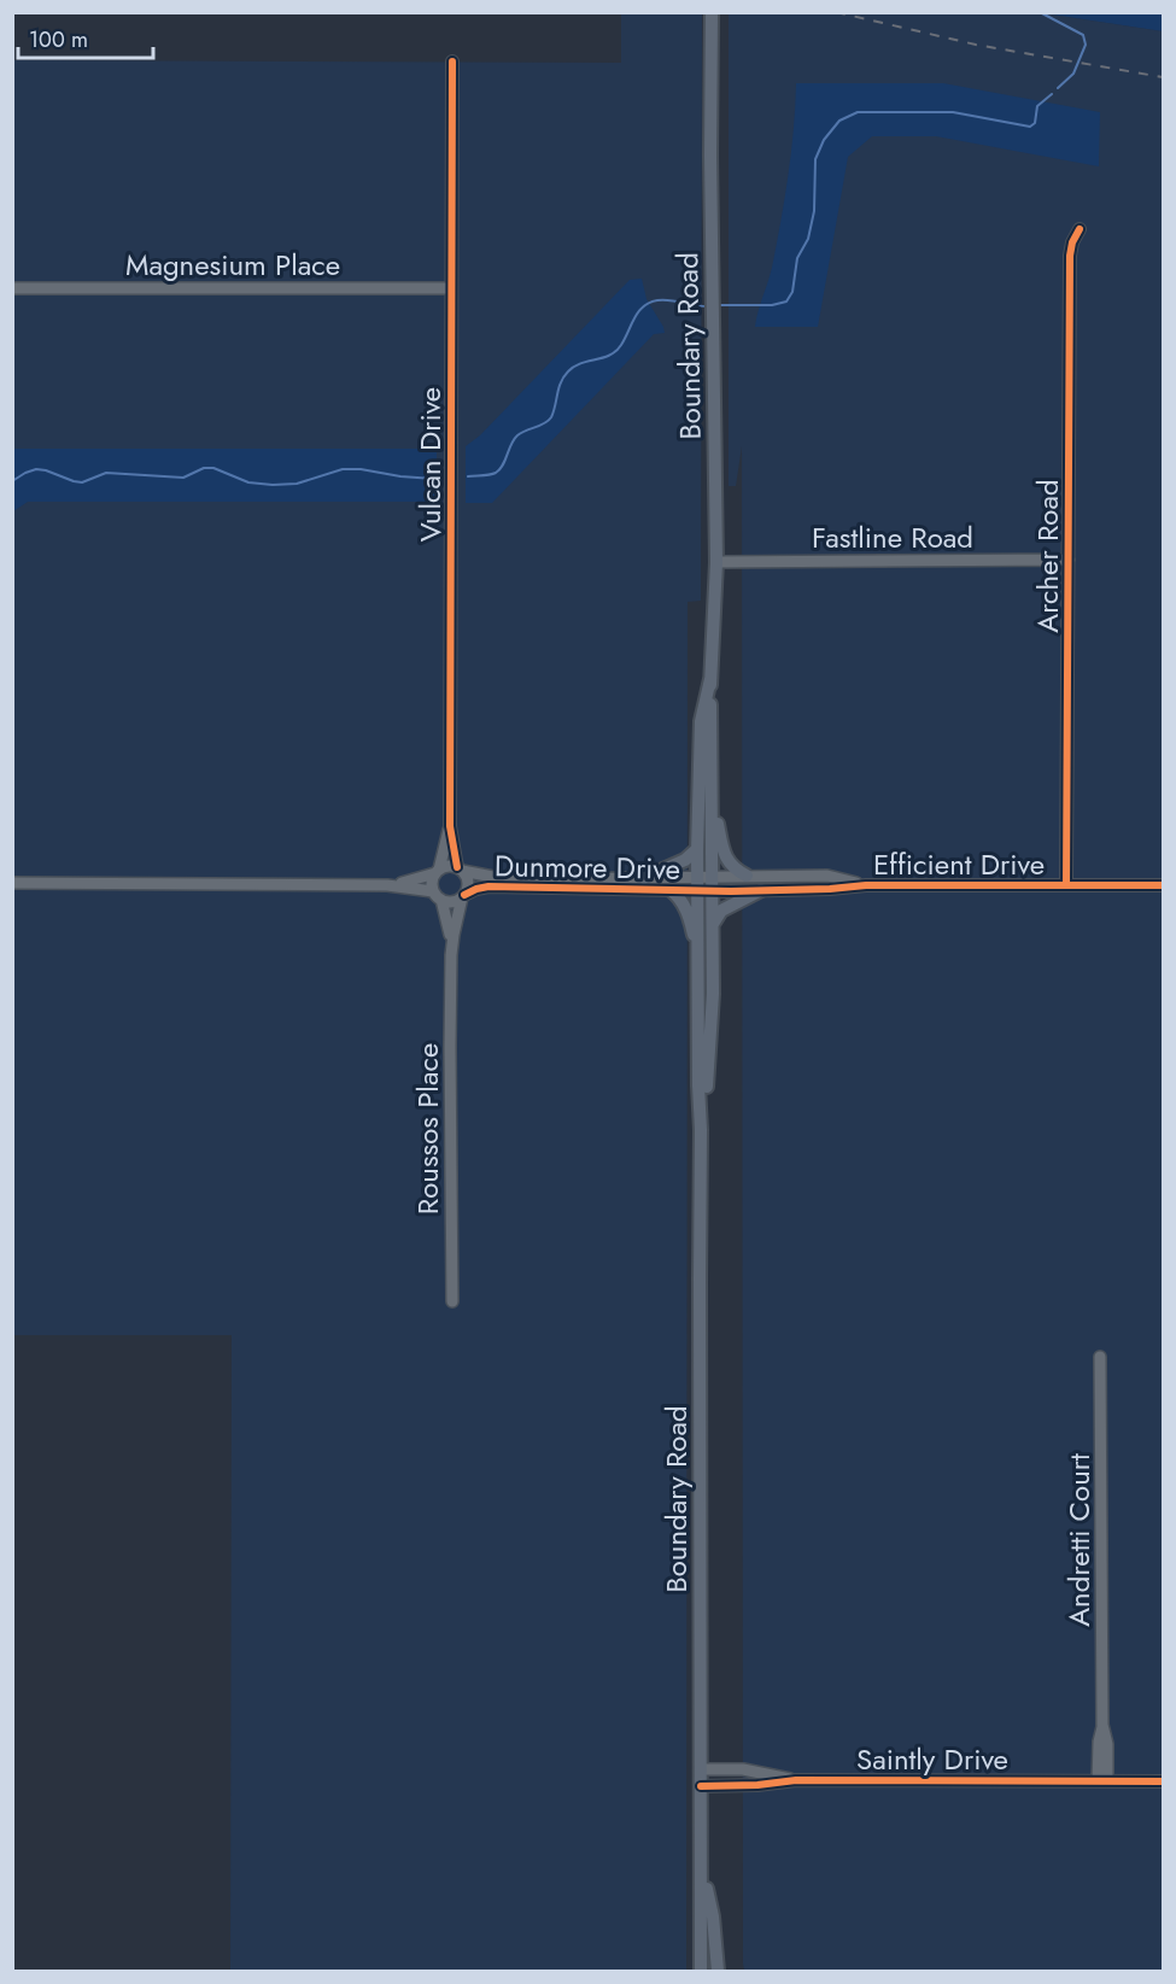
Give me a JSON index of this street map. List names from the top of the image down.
{
  "streets": {
    "main road": ["Boundary Road"],
    "street": [
      "Magnesium Place",
      "Vulcan Drive",
      "Fastline Road",
      "Archer Road",
      "Efficient Drive",
      "Dunmore Drive",
      "Roussos Place",
      "Andretti Court",
      "Saintly Drive"
    ]
  },
  "crossings": [
    ["Magnesium Place", "Vulcan Drive"],
    ["Boundary Road", "Fastline Road"],
    ["Boundary Road", "Efficient Drive"],
    ["Boundary Road", "Dunmore Drive"],
    ["Boundary Road", "Saintly Drive"],
    ["Vulcan Drive", "Dunmore Drive"],
    ["Vulcan Drive", "Roussos Place"],
    ["Fastline Road", "Archer Road"],
    ["Archer Road", "Efficient Drive"],
    ["Efficient Drive", "Dunmore Drive"],
    ["Dunmore Drive", "Roussos Place"],
    ["Andretti Court", "Saintly Drive"]
  ],
  "scale_bar": "100 m"
}
